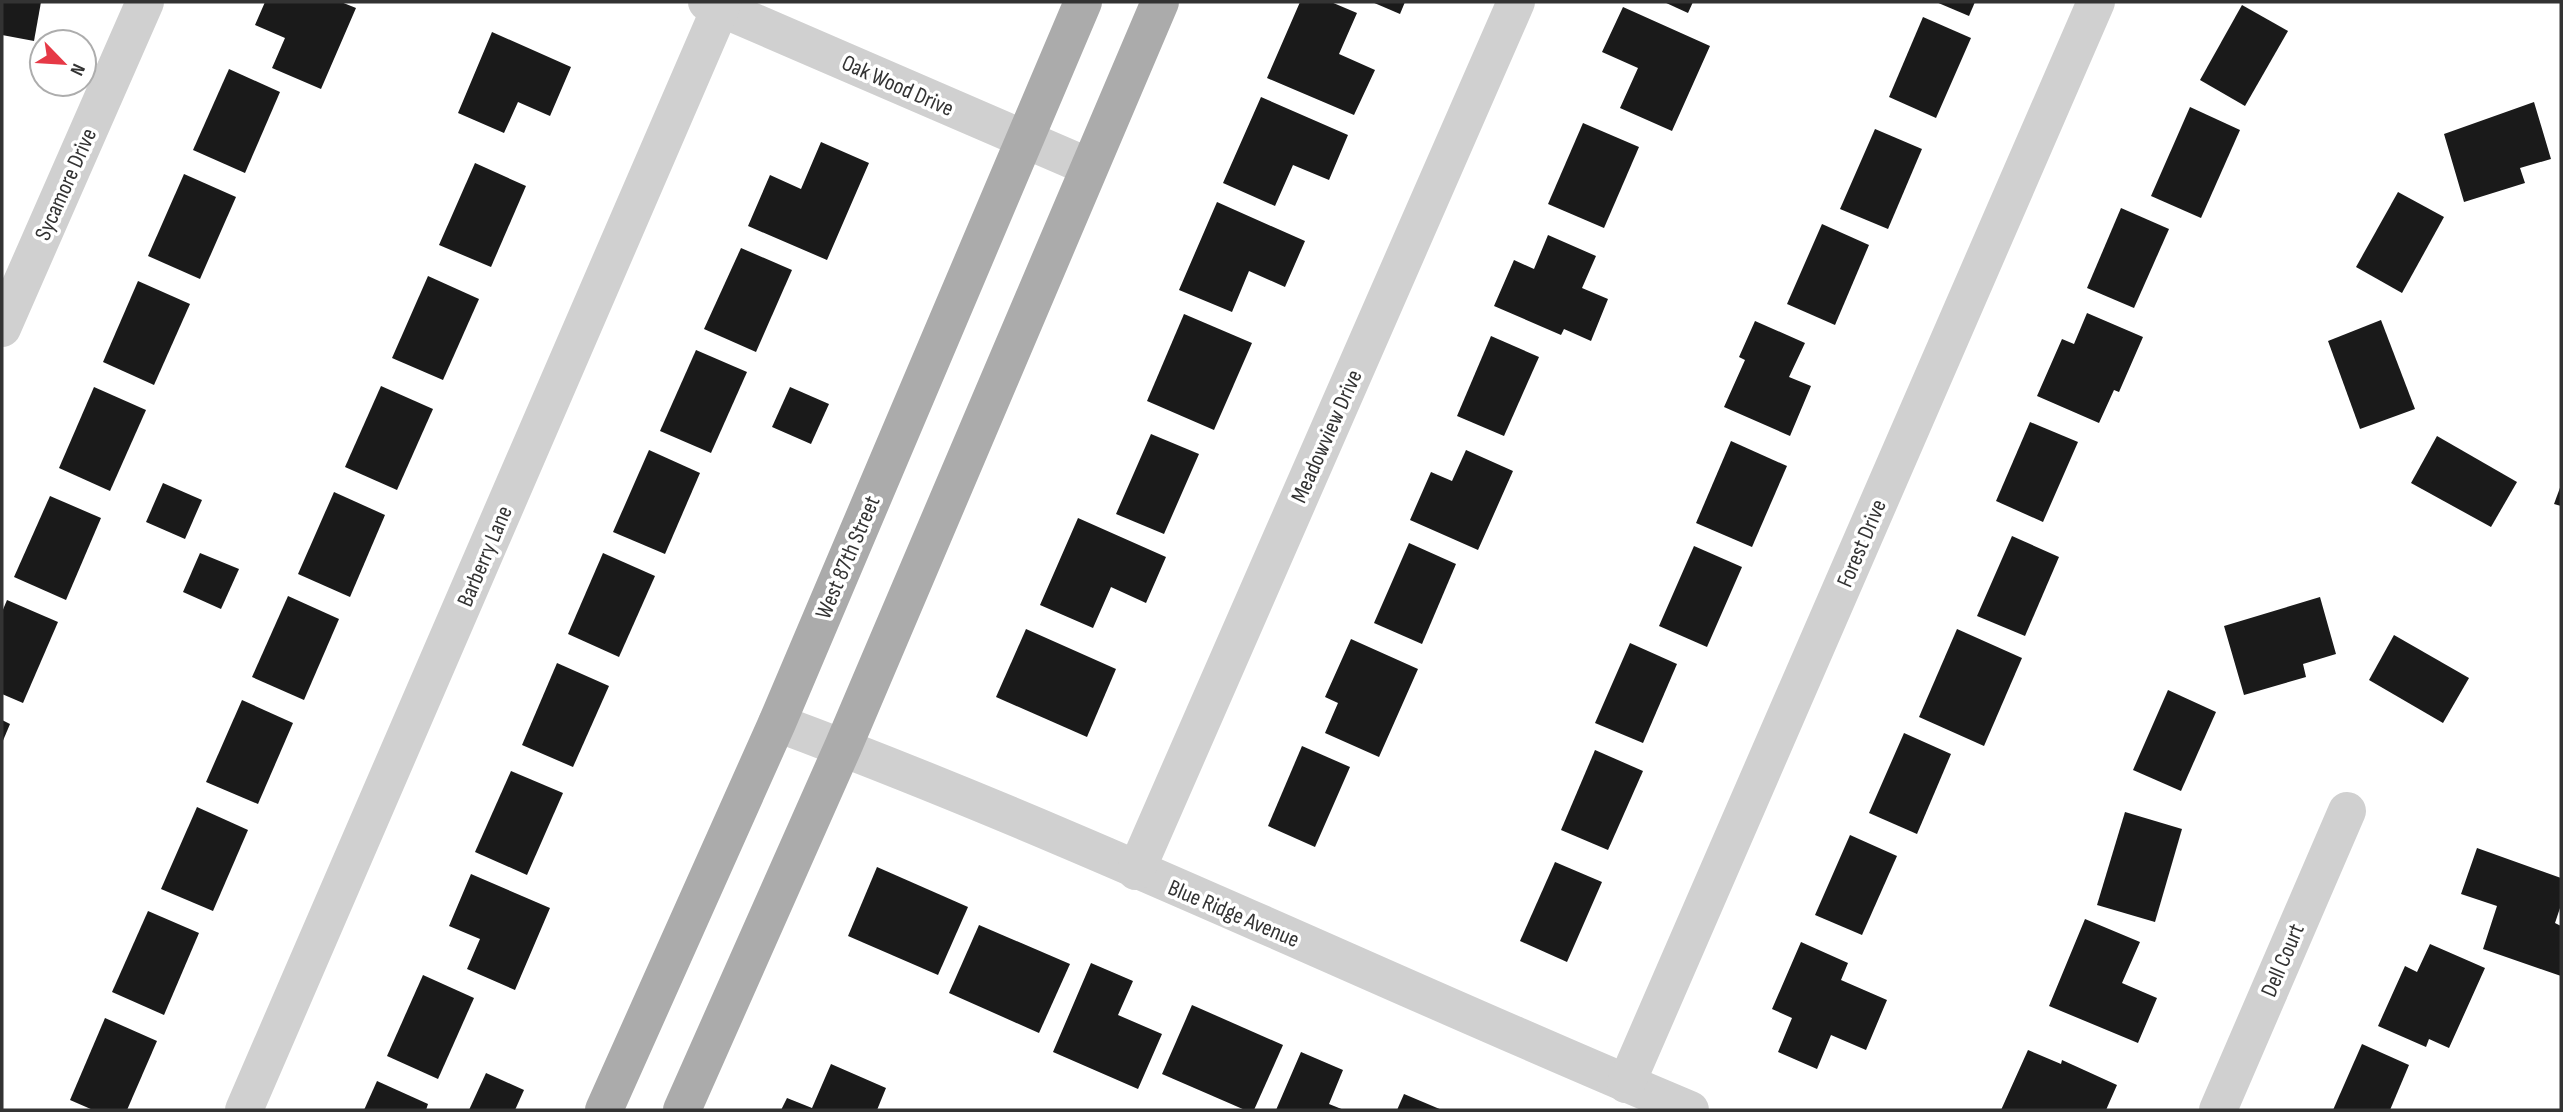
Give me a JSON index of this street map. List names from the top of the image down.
{
  "streets": {
    "main road": ["West 87th Street"],
    "street": [
      "Oak Wood Drive",
      "Sycamore Drive",
      "Meadowview Drive",
      "Forest Drive",
      "Barberry Lane",
      "Blue Ridge Avenue",
      "Dell Court"
    ]
  },
  "crossings": [
    ["Oak Wood Drive", "Barberry Lane"],
    ["Oak Wood Drive", "West 87th Street"],
    ["Meadowview Drive", "Blue Ridge Avenue"],
    ["Forest Drive", "Blue Ridge Avenue"],
    ["West 87th Street", "Blue Ridge Avenue"]
  ],
  "north": "bottom right"
}
